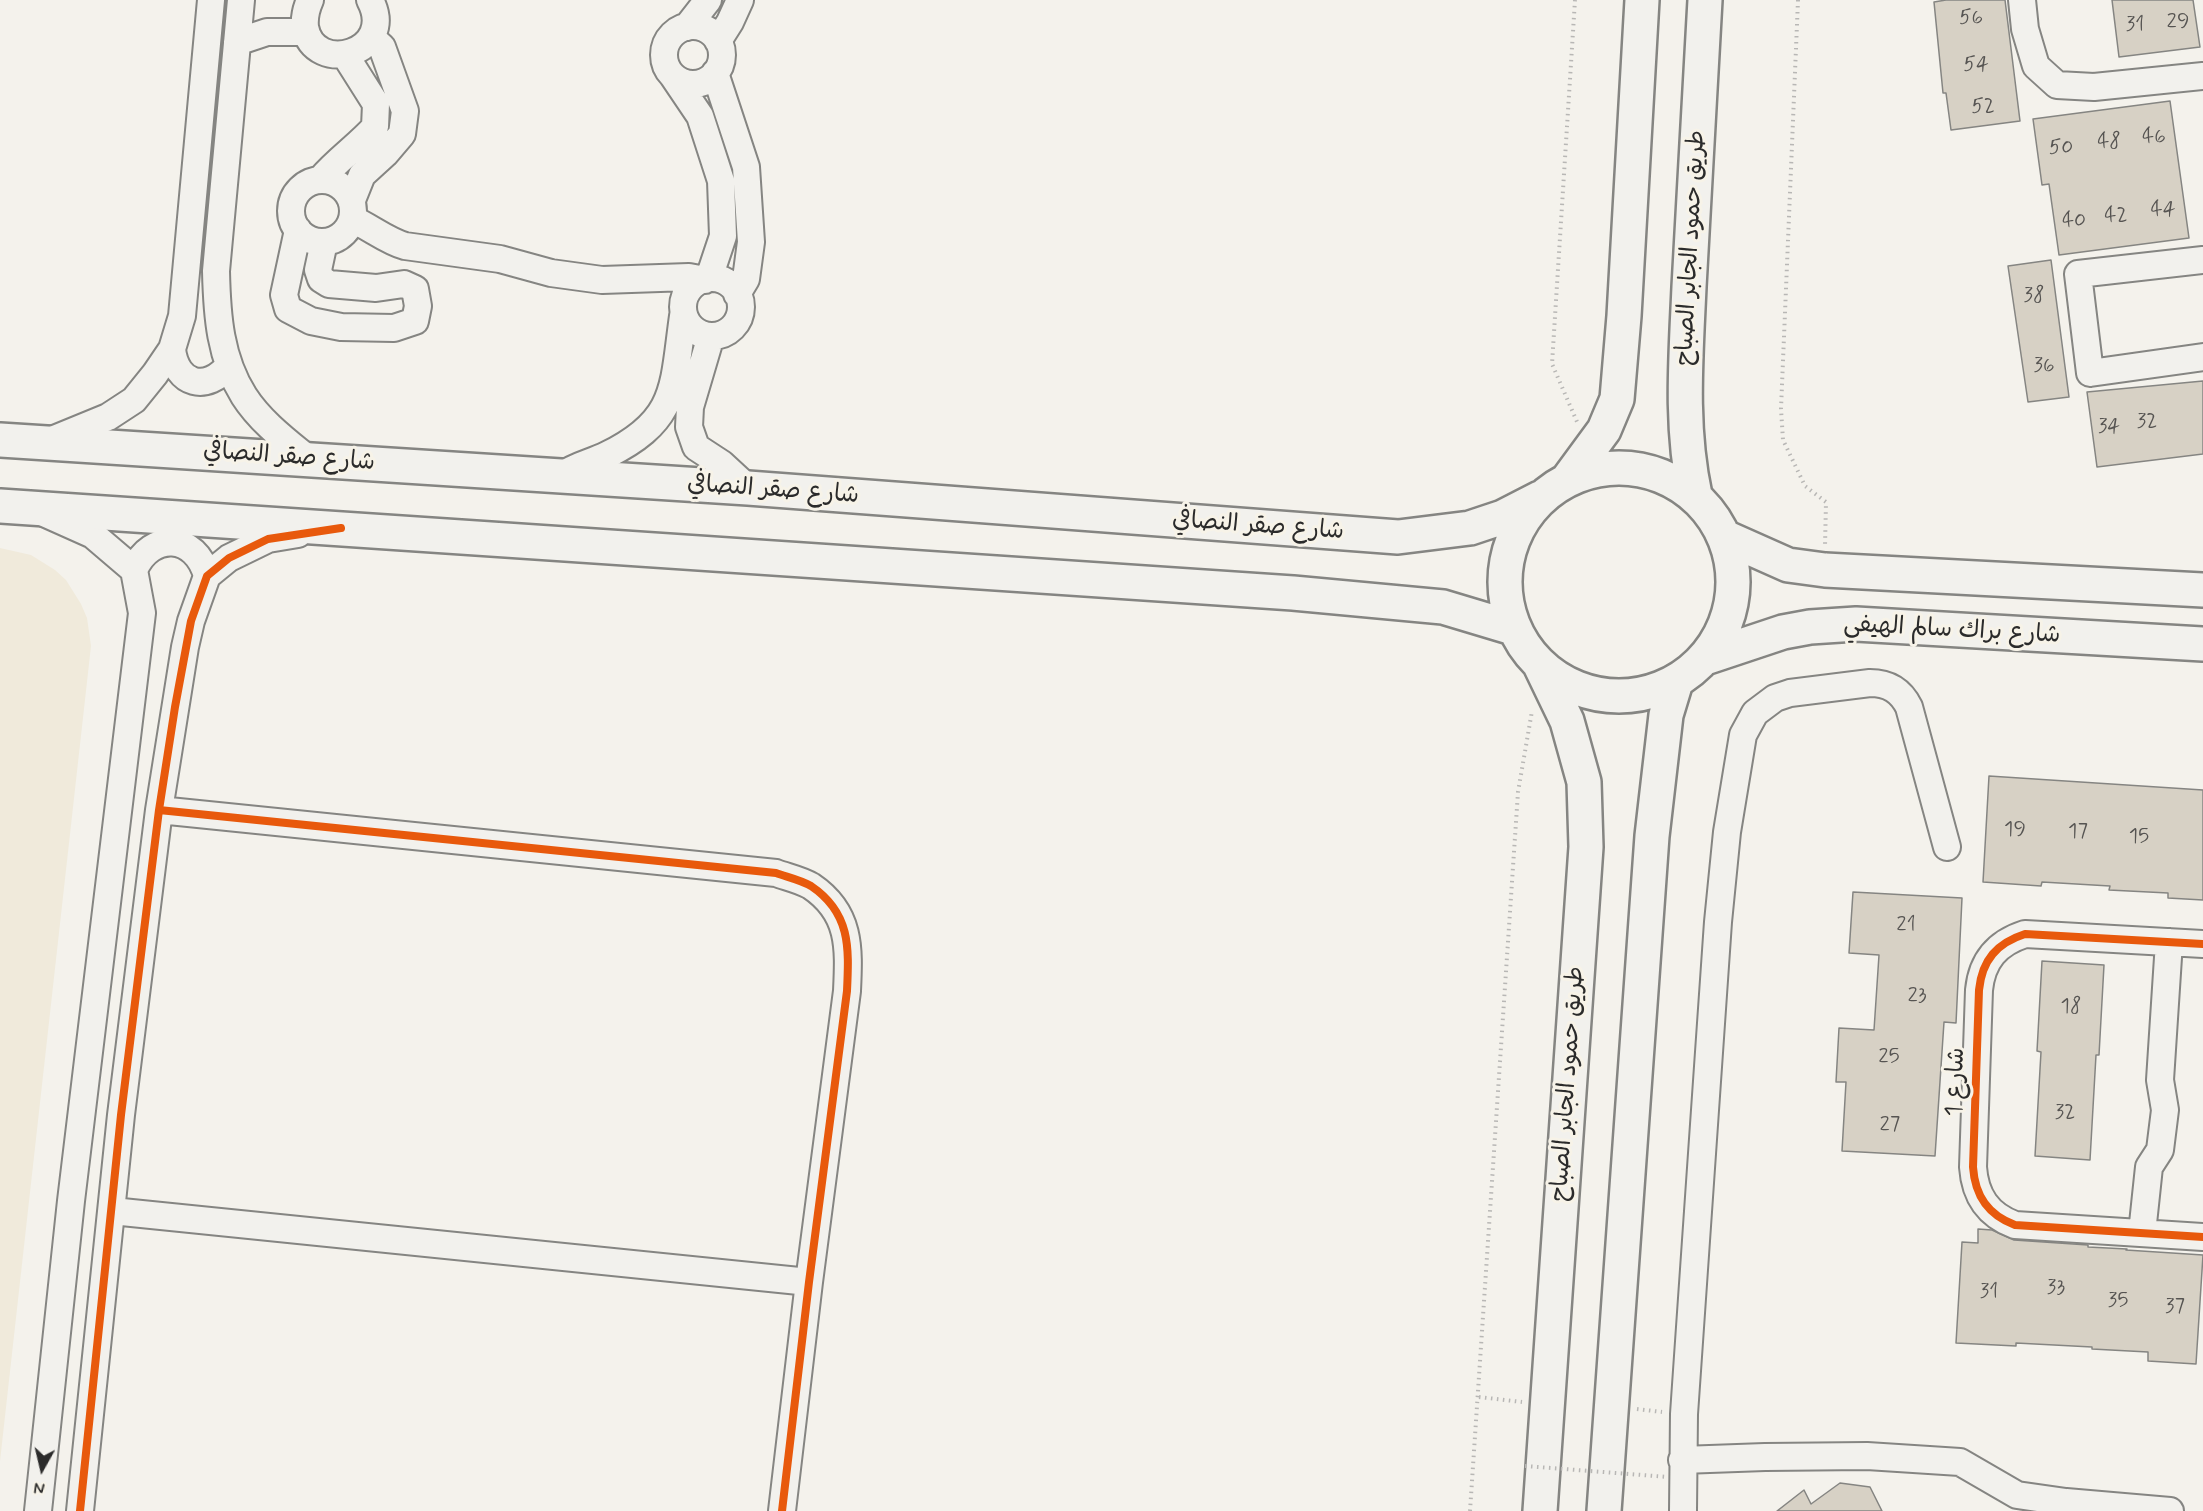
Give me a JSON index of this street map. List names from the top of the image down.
{
  "streets": {
    "main road": ["طريق حمود الجابر الصباح", "شارع صقر النصافي", "شارع براك سالم الهيفي"],
    "street": ["شارع 1"]
  },
  "house_numbers": [
    "56",
    "29",
    "31",
    "54",
    "52",
    "46",
    "48",
    "50",
    "44",
    "42",
    "40",
    "38",
    "36",
    "32",
    "34",
    "19",
    "17",
    "15",
    "21",
    "23",
    "18",
    "25",
    "32",
    "27",
    "33",
    "31",
    "35",
    "37"
  ],
  "north": "bottom"
}
